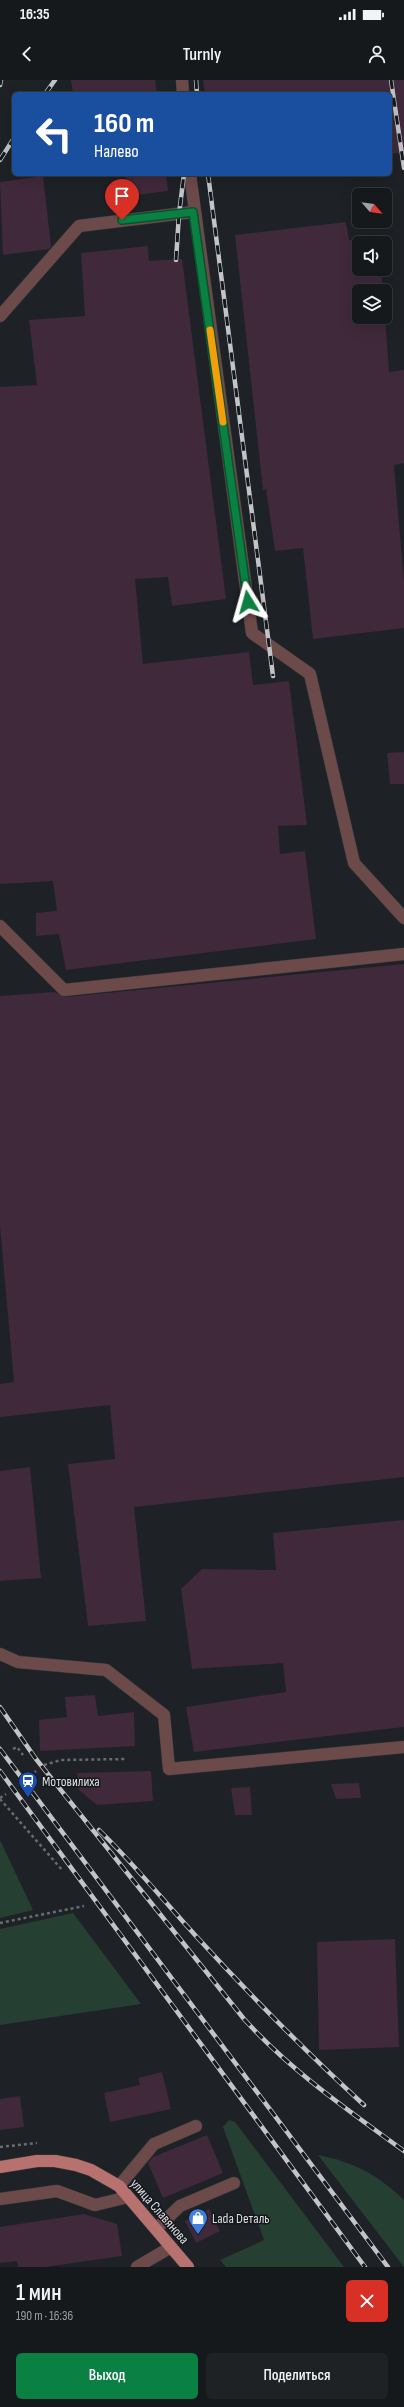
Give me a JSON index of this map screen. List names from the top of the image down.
{
  "streets": {
    "main road": ["улица Славянова"]
  },
  "places": {
    "station": ["Мотовилиха"],
    "shop": ["Lada Dеталь"]
  },
  "north": "bottom right",
  "page": {
    "status": "16:35",
    "header": "Turnly",
    "turn": ["160 m", "Налево"],
    "heading": ["1 мин", "190 m · 16:36"],
    "buttons": ["Выход", "Поделиться"]
  }
}
